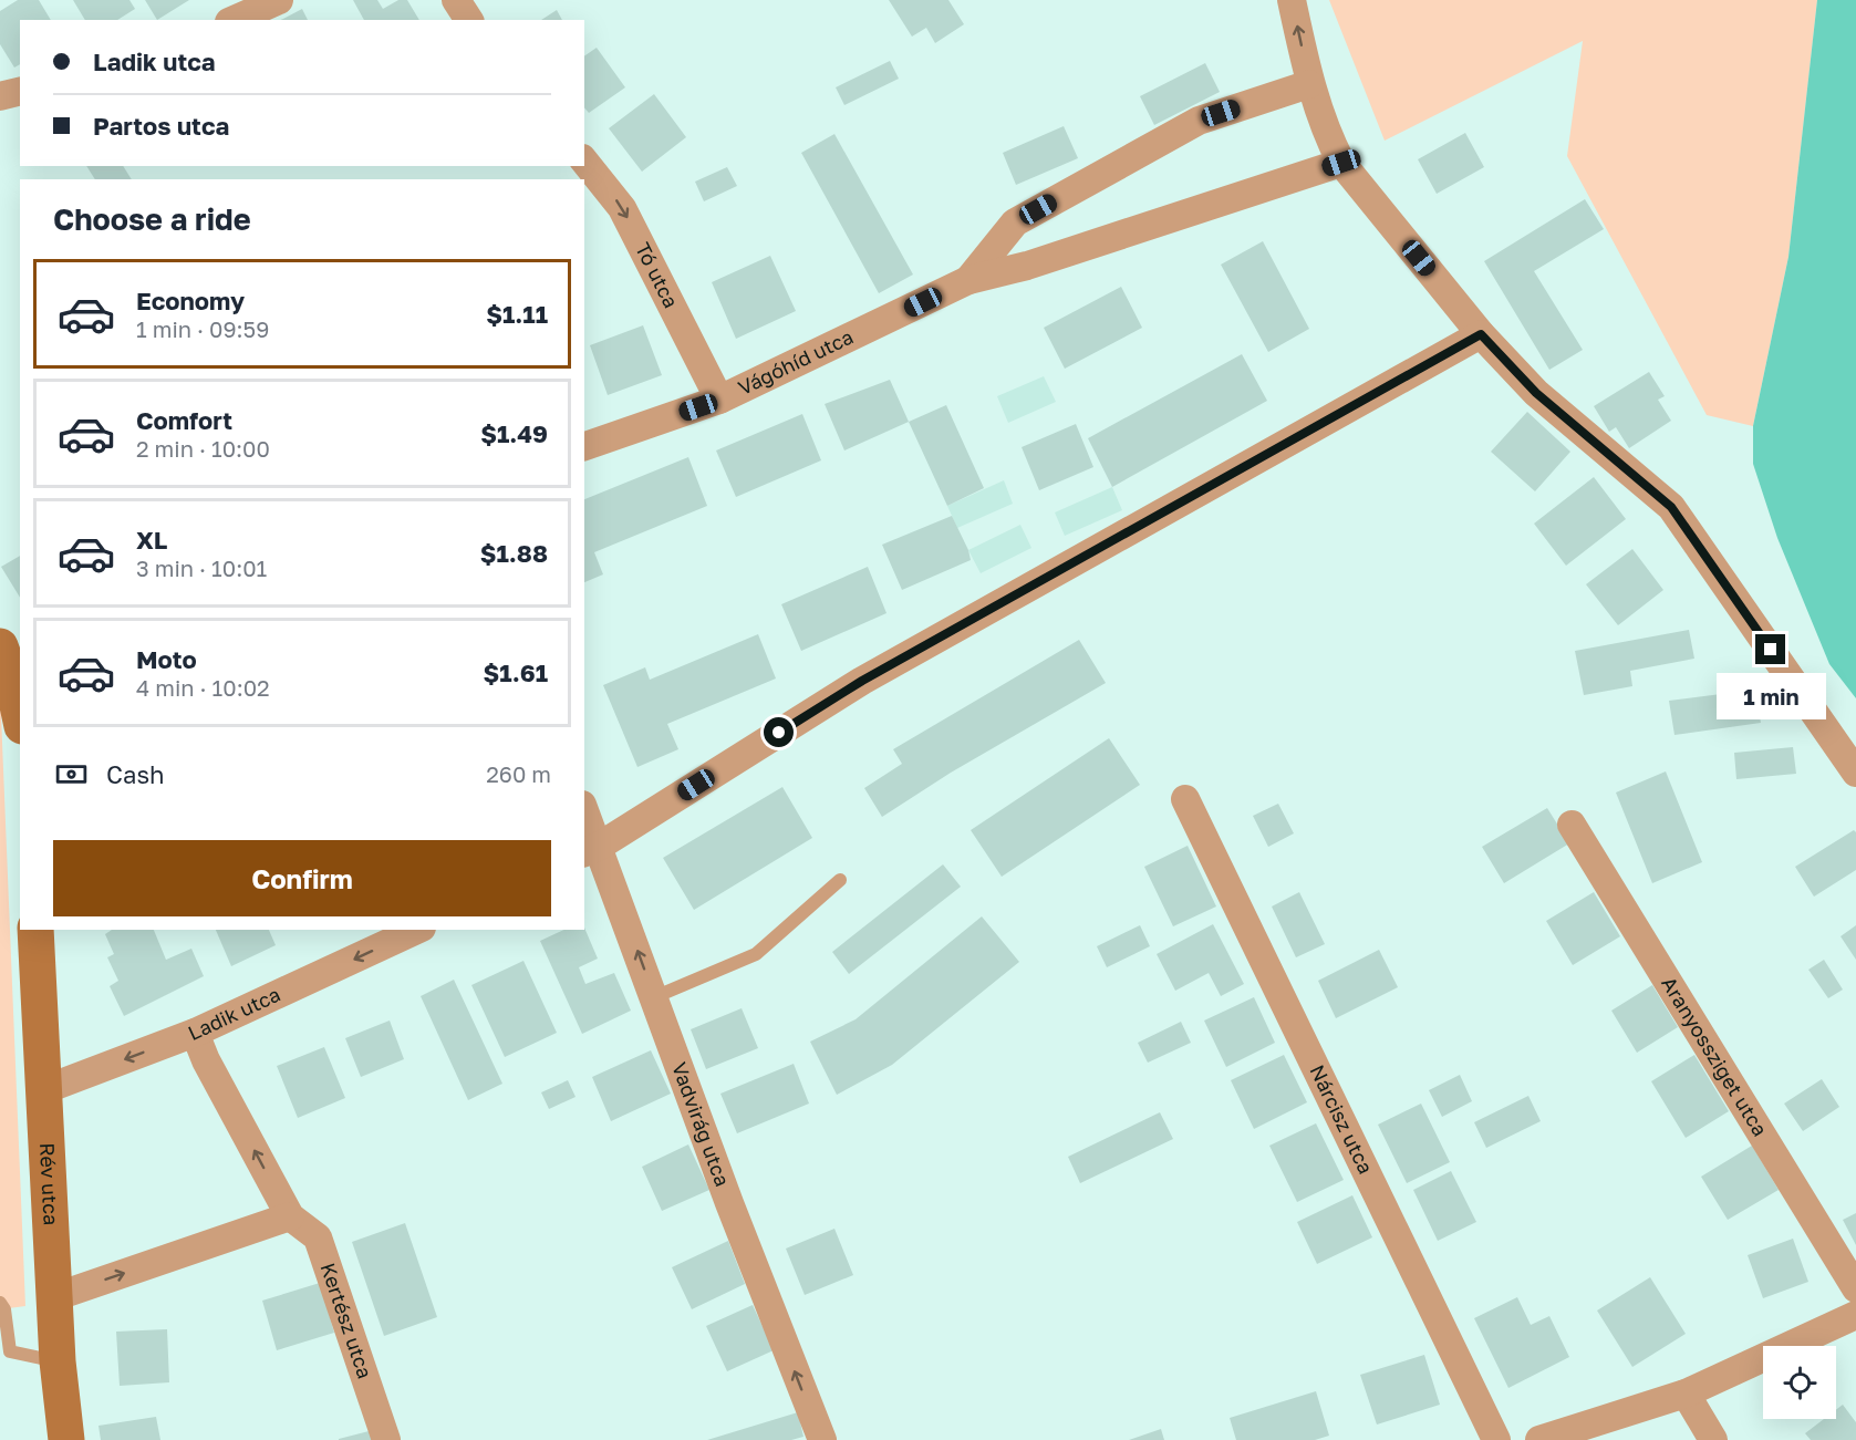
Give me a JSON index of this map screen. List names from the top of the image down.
{
  "streets": {
    "main road": ["Rév utca"],
    "street": [
      "Tó utca",
      "Vágóhíd utca",
      "Ladik utca",
      "Aranyossziget utca",
      "Nárcisz utca",
      "Vadvirág utca",
      "Kertész utca"
    ]
  },
  "crossings": [
    ["Tó utca", "Vágóhíd utca"],
    ["Ladik utca", "Rév utca"],
    ["Ladik utca", "Kertész utca"]
  ],
  "one_way": ["Tó utca", "Vadvirág utca", "Kertész utca"],
  "page": {
    "banner": ["Ladik utca", "Partos utca"],
    "heading": "Choose a ride",
    "list": [
      {
        "name": "Economy",
        "note": "1 min · 09:59",
        "value": "$1.11"
      },
      {
        "name": "Comfort",
        "note": "2 min · 10:00",
        "value": "$1.49"
      },
      {
        "name": "XL",
        "note": "3 min · 10:01",
        "value": "$1.88"
      },
      {
        "name": "Moto",
        "note": "4 min · 10:02",
        "value": "$1.61"
      }
    ],
    "bubble": "1 min",
    "pay": ["Cash", "260 m"],
    "buttons": "Confirm"
  }
}
